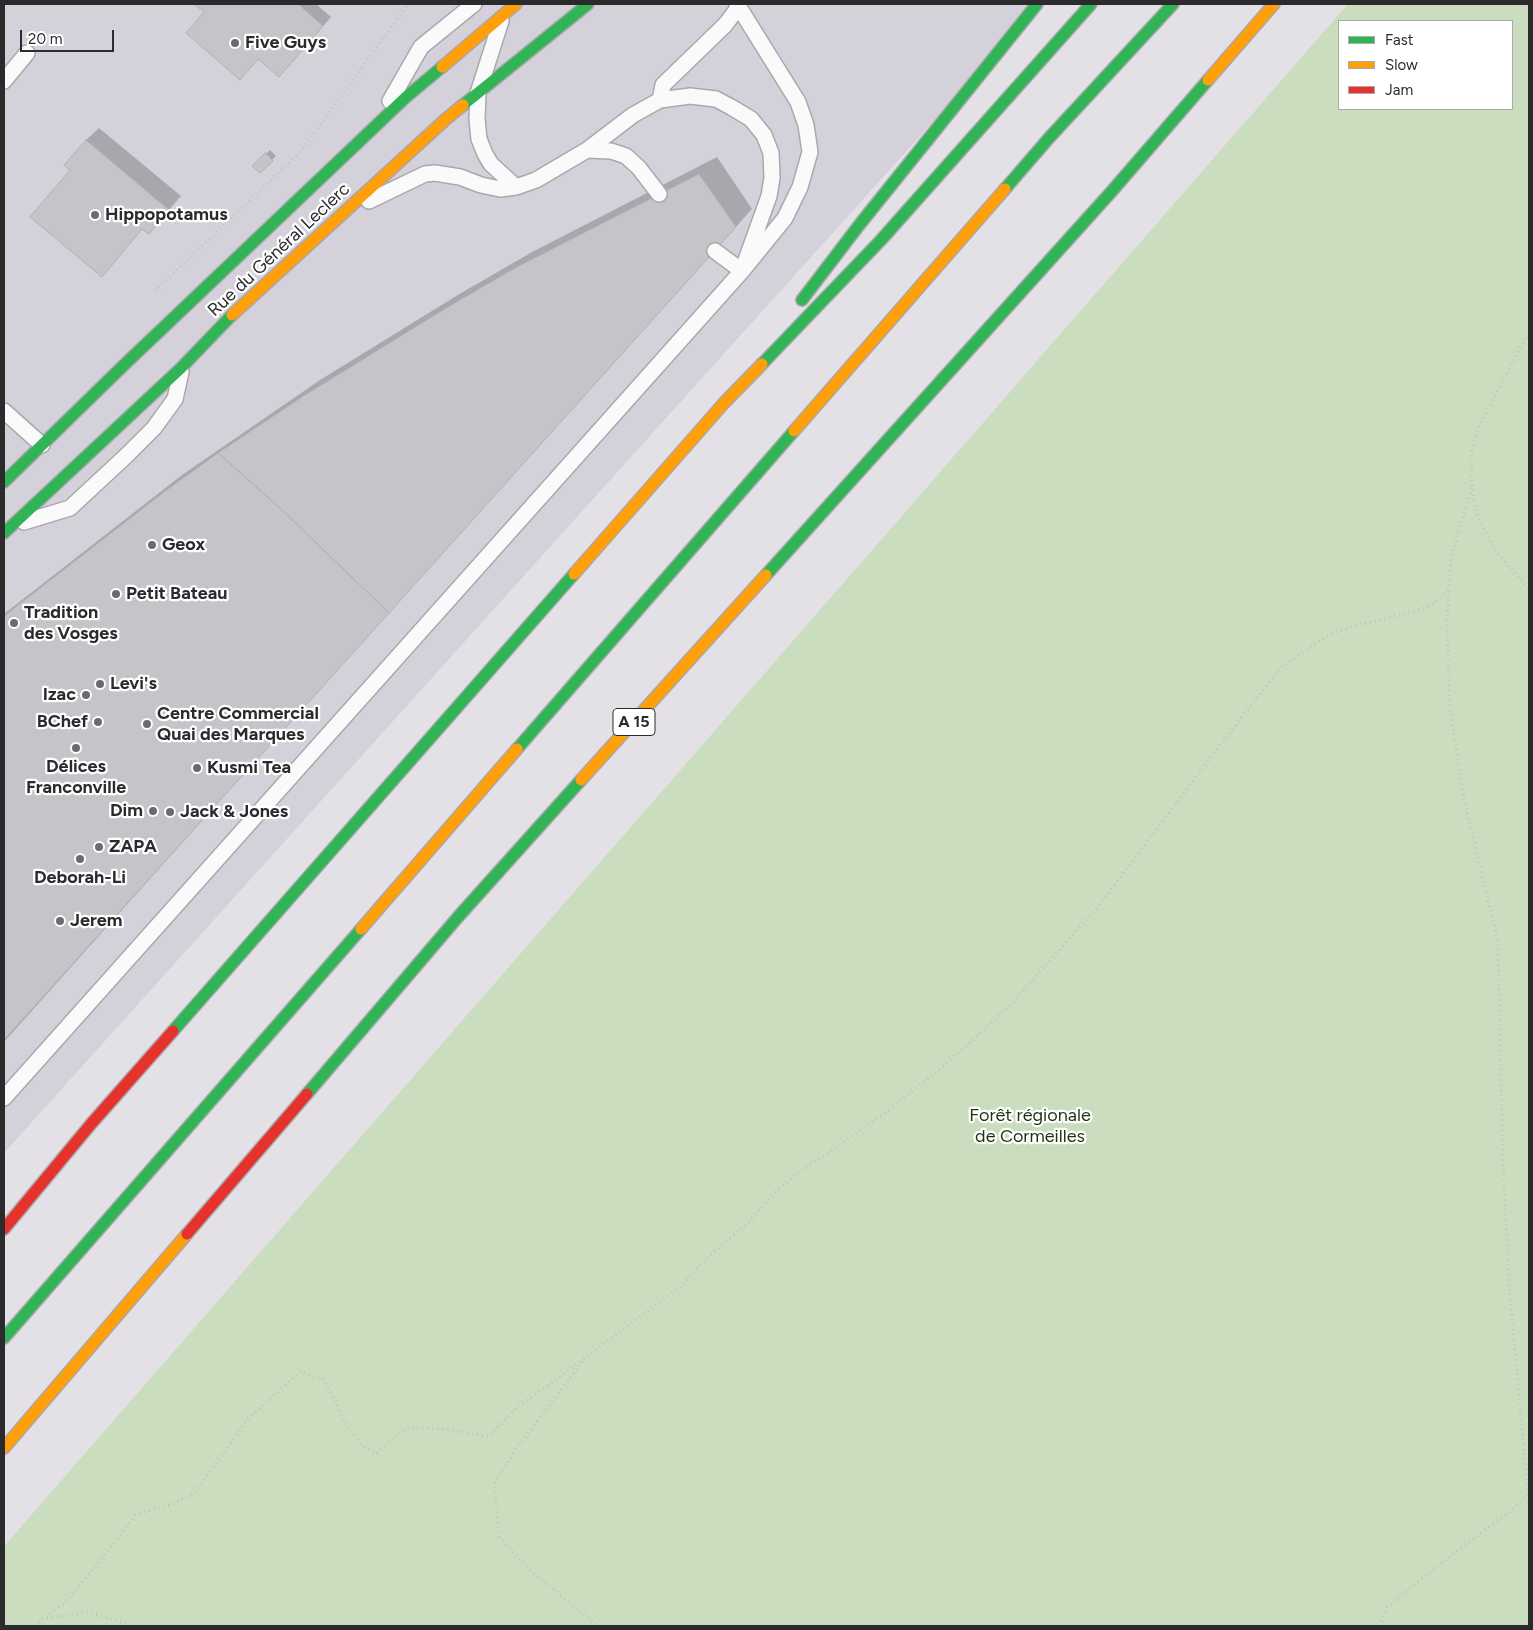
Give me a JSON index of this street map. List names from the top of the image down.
{
  "streets": {
    "main road": ["Rue du Général Leclerc", "A 15"]
  },
  "parks": ["Forêt régionale de Cormeilles"],
  "places": [
    "Five Guys",
    "Hippopotamus",
    "Geox",
    "Petit Bateau",
    "Tradition des Vosges",
    "Levi's",
    "Izac",
    "BChef",
    "Centre Commercial Quai des Marques",
    "Délices Franconville",
    "Kusmi Tea",
    "Dim",
    "Jack & Jones",
    "ZAPA",
    "Deborah-Li",
    "Jerem"
  ],
  "legend": ["Fast", "Slow", "Jam"],
  "scale_bar": "20 m"
}
